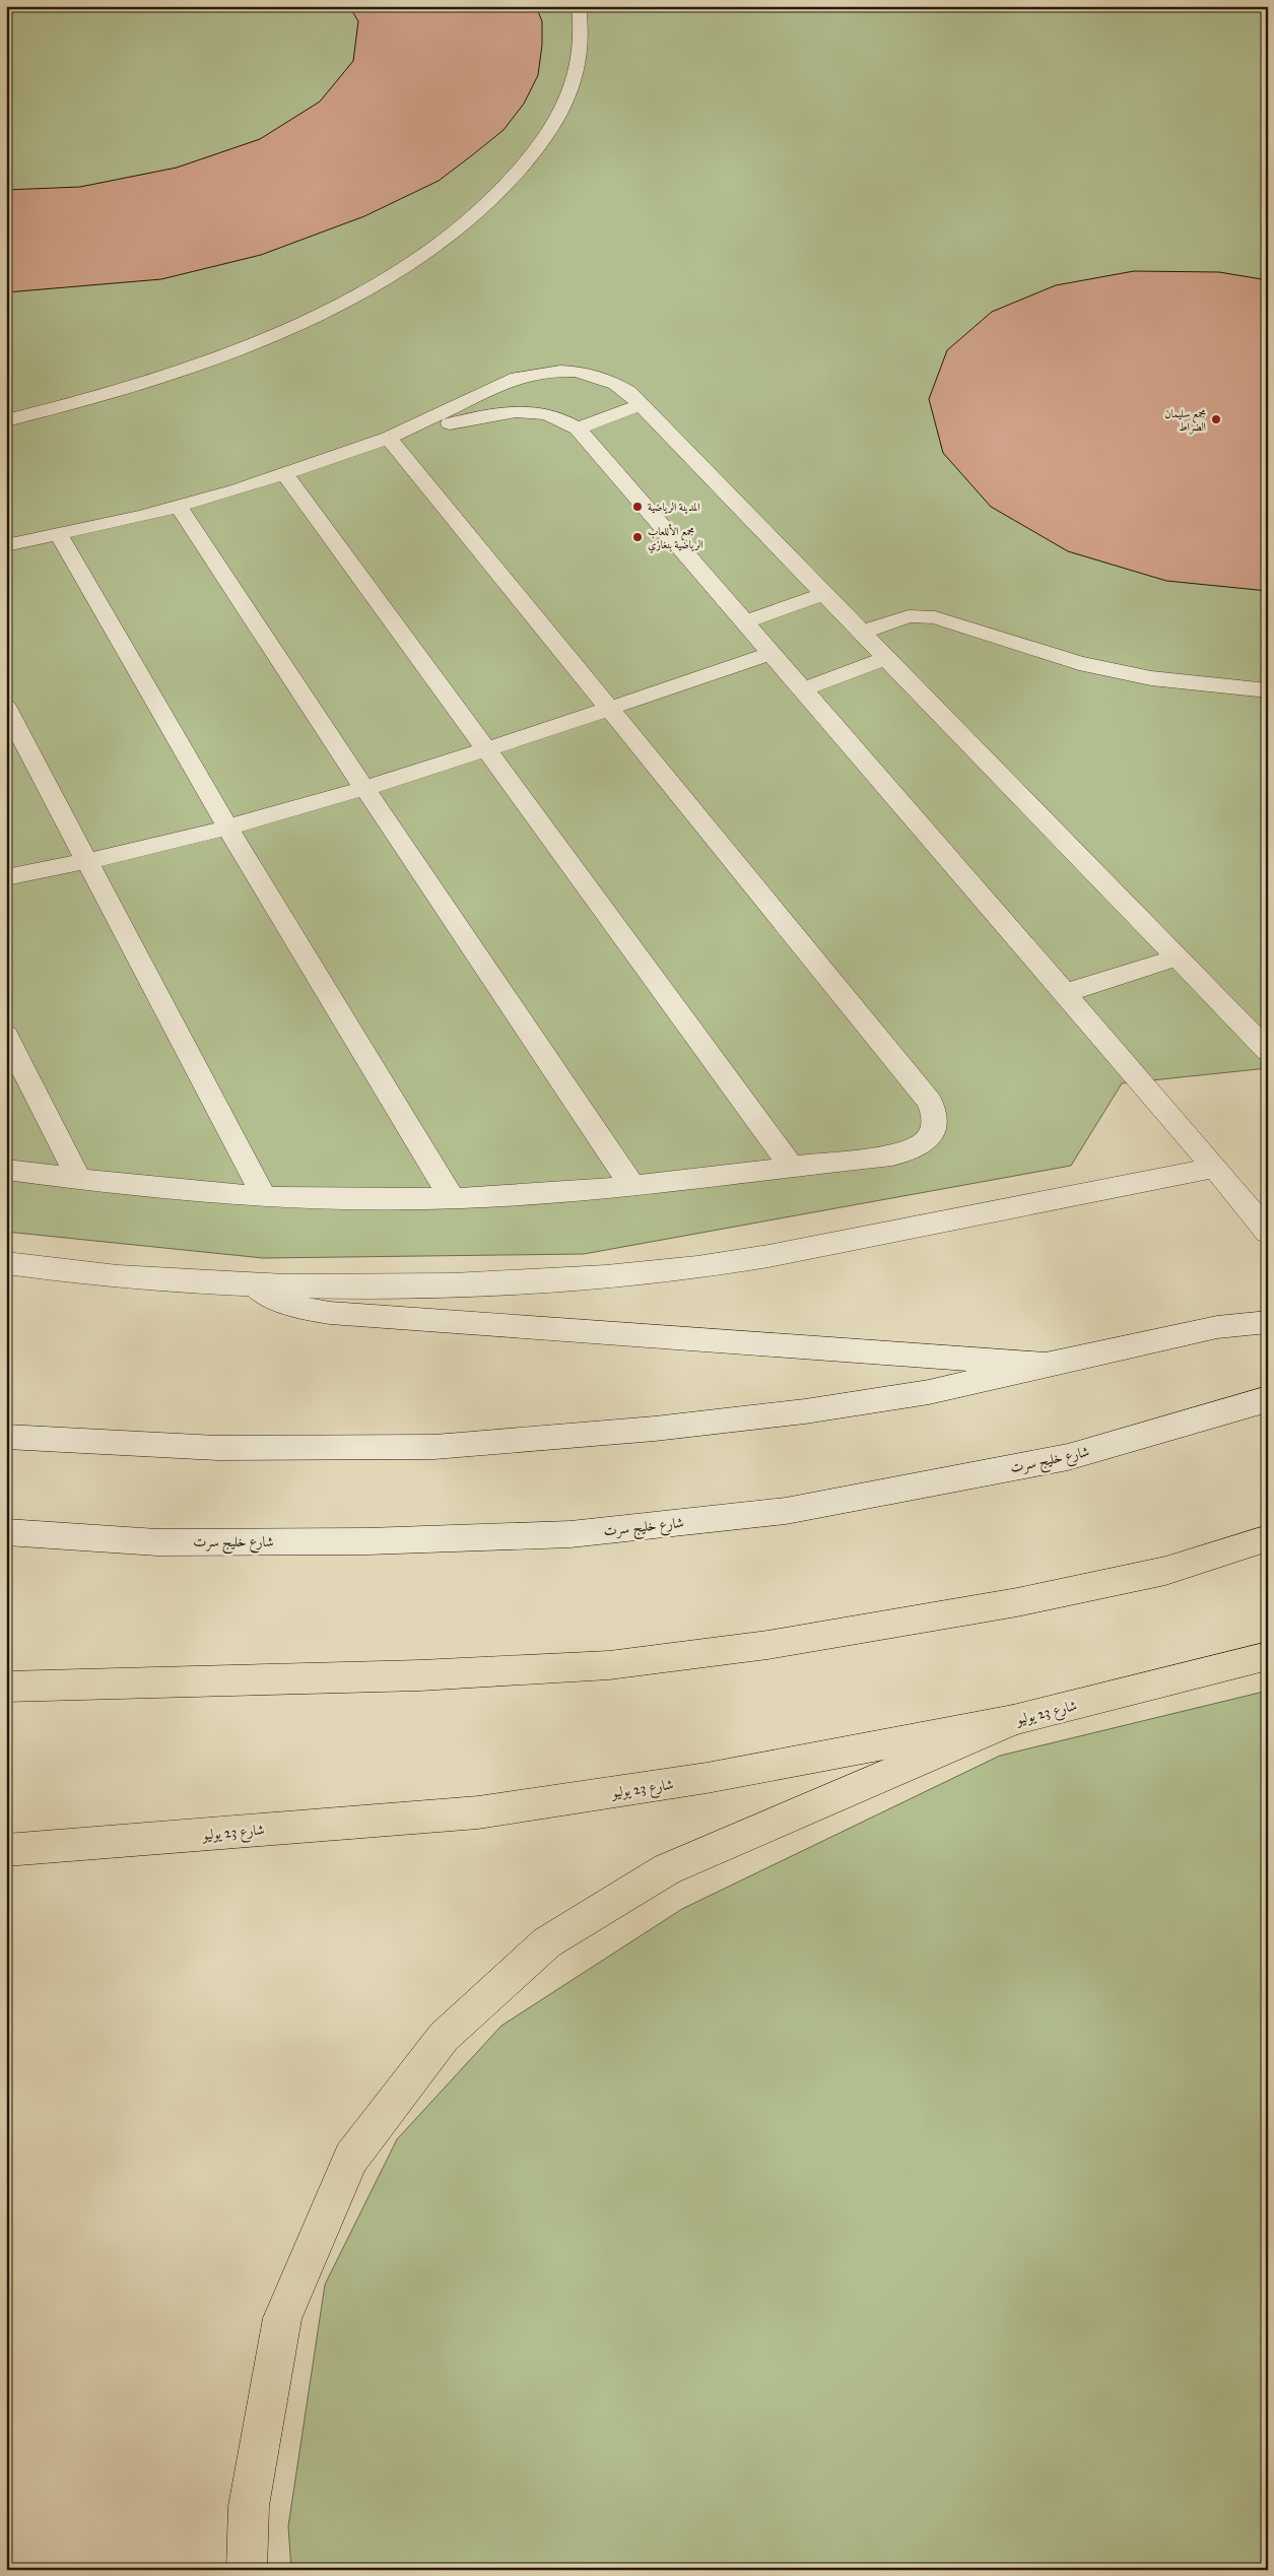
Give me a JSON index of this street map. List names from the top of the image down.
{
  "streets": {
    "main road": ["شارع خليج سرت", "شارع 23 يوليو"]
  },
  "places": ["مجمع سليمان الضراط", "المدينة الرياضية", "مجمع الأللعاب الرياضية بنغازي"]
}
